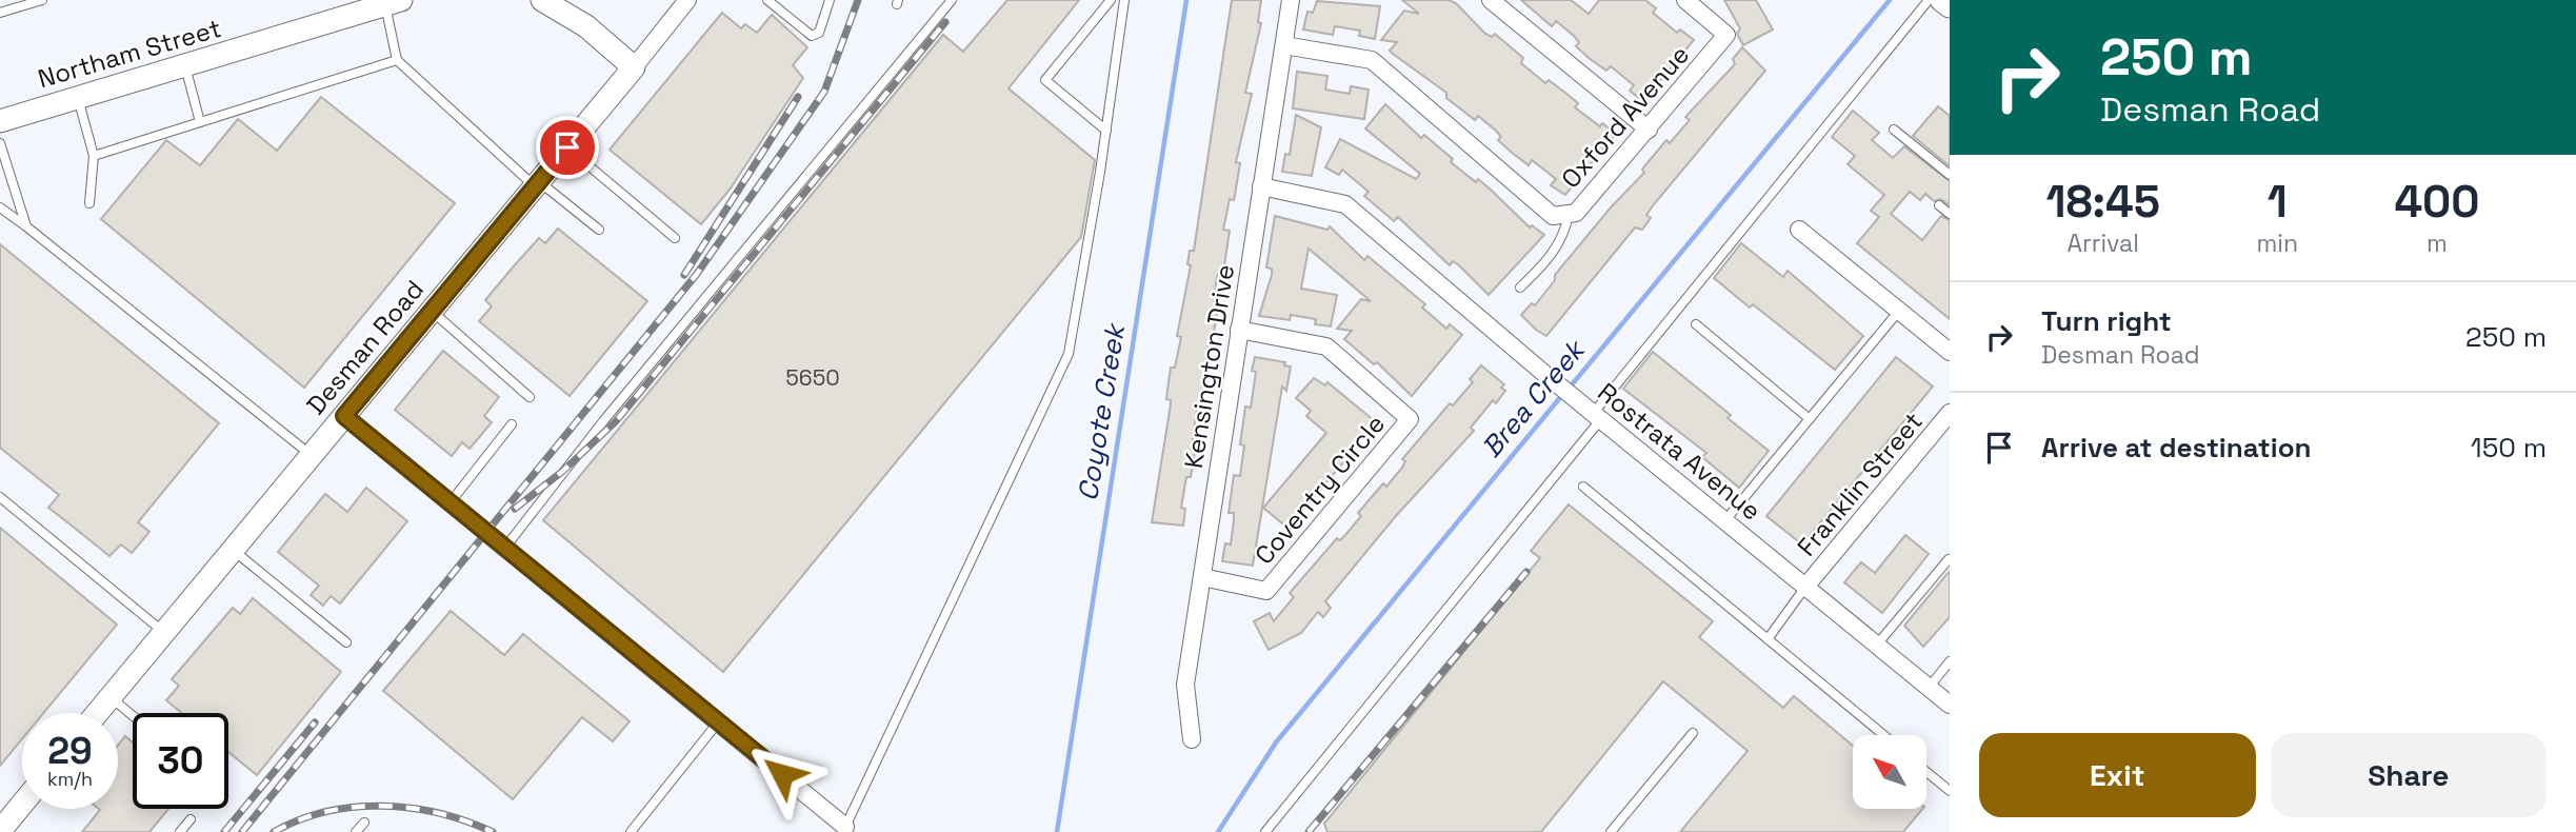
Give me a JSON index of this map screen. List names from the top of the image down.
{
  "streets": {
    "street": [
      "Northam Street",
      "Oxford Avenue",
      "Desman Road",
      "Kensington Drive",
      "Rostrata Avenue",
      "Franklin Street",
      "Coventry Circle"
    ]
  },
  "crossings": [
    ["Kensington Drive", "Rostrata Avenue"],
    ["Kensington Drive", "Coventry Circle"],
    ["Rostrata Avenue", "Franklin Street"]
  ],
  "water": ["Brea Creek", "Coyote Creek"],
  "house_numbers": ["5650"],
  "north": "top left",
  "page": {
    "turn": ["250 m", "Desman Road"],
    "eta": [
      "18:45",
      "Arrival",
      "1",
      "min",
      "400",
      "m"
    ],
    "list": [
      {
        "name": "Turn right",
        "note": "Desman Road",
        "value": "250 m"
      },
      {
        "name": "Arrive at destination",
        "value": "150 m"
      }
    ],
    "speed": "29 km/h",
    "limit": "30",
    "buttons": ["Exit", "Share"]
  }
}
